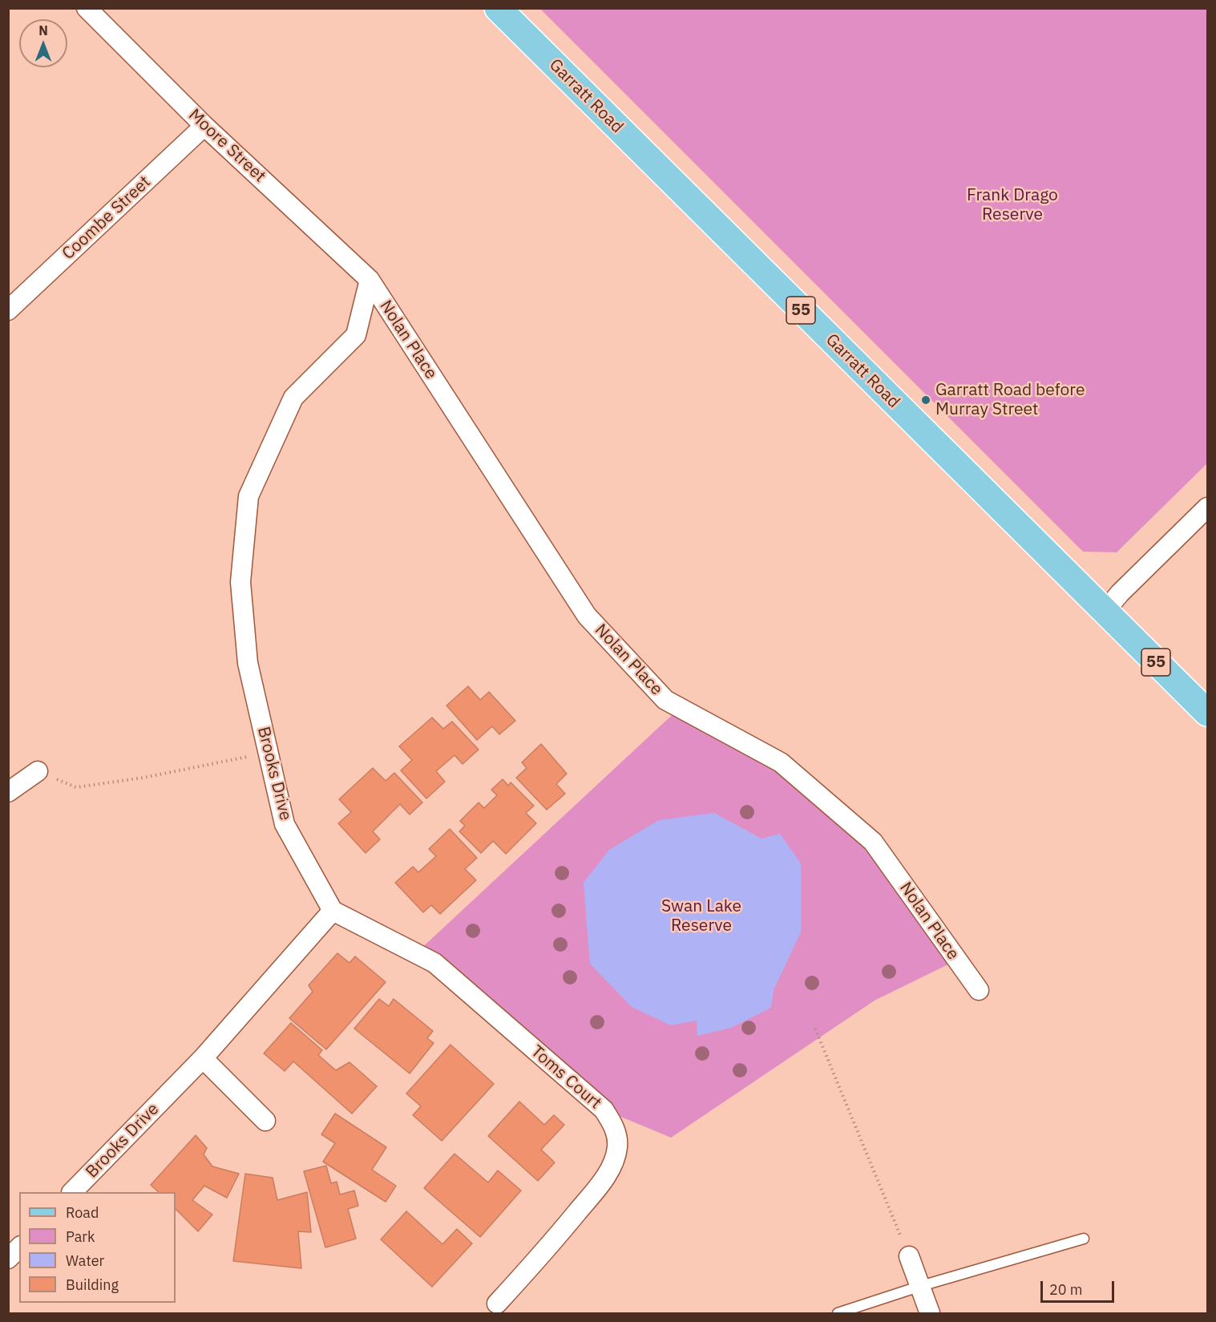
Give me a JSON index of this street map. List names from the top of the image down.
{
  "streets": {
    "main road": ["Garratt Road", "55"],
    "street": [
      "Moore Street",
      "Coombe Street",
      "Nolan Place",
      "Brooks Drive",
      "Toms Court"
    ]
  },
  "crossings": [
    ["Moore Street", "Coombe Street"],
    ["Moore Street", "Nolan Place"],
    ["Moore Street", "Brooks Drive"],
    ["Nolan Place", "Brooks Drive"],
    ["Brooks Drive", "Toms Court"]
  ],
  "parks": ["Frank Drago Reserve", "Swan Lake Reserve"],
  "places": ["Garratt Road before Murray Street"],
  "legend": [
    "Road",
    "Park",
    "Water",
    "Building"
  ],
  "scale_bar": "20 m",
  "north": "top"
}
